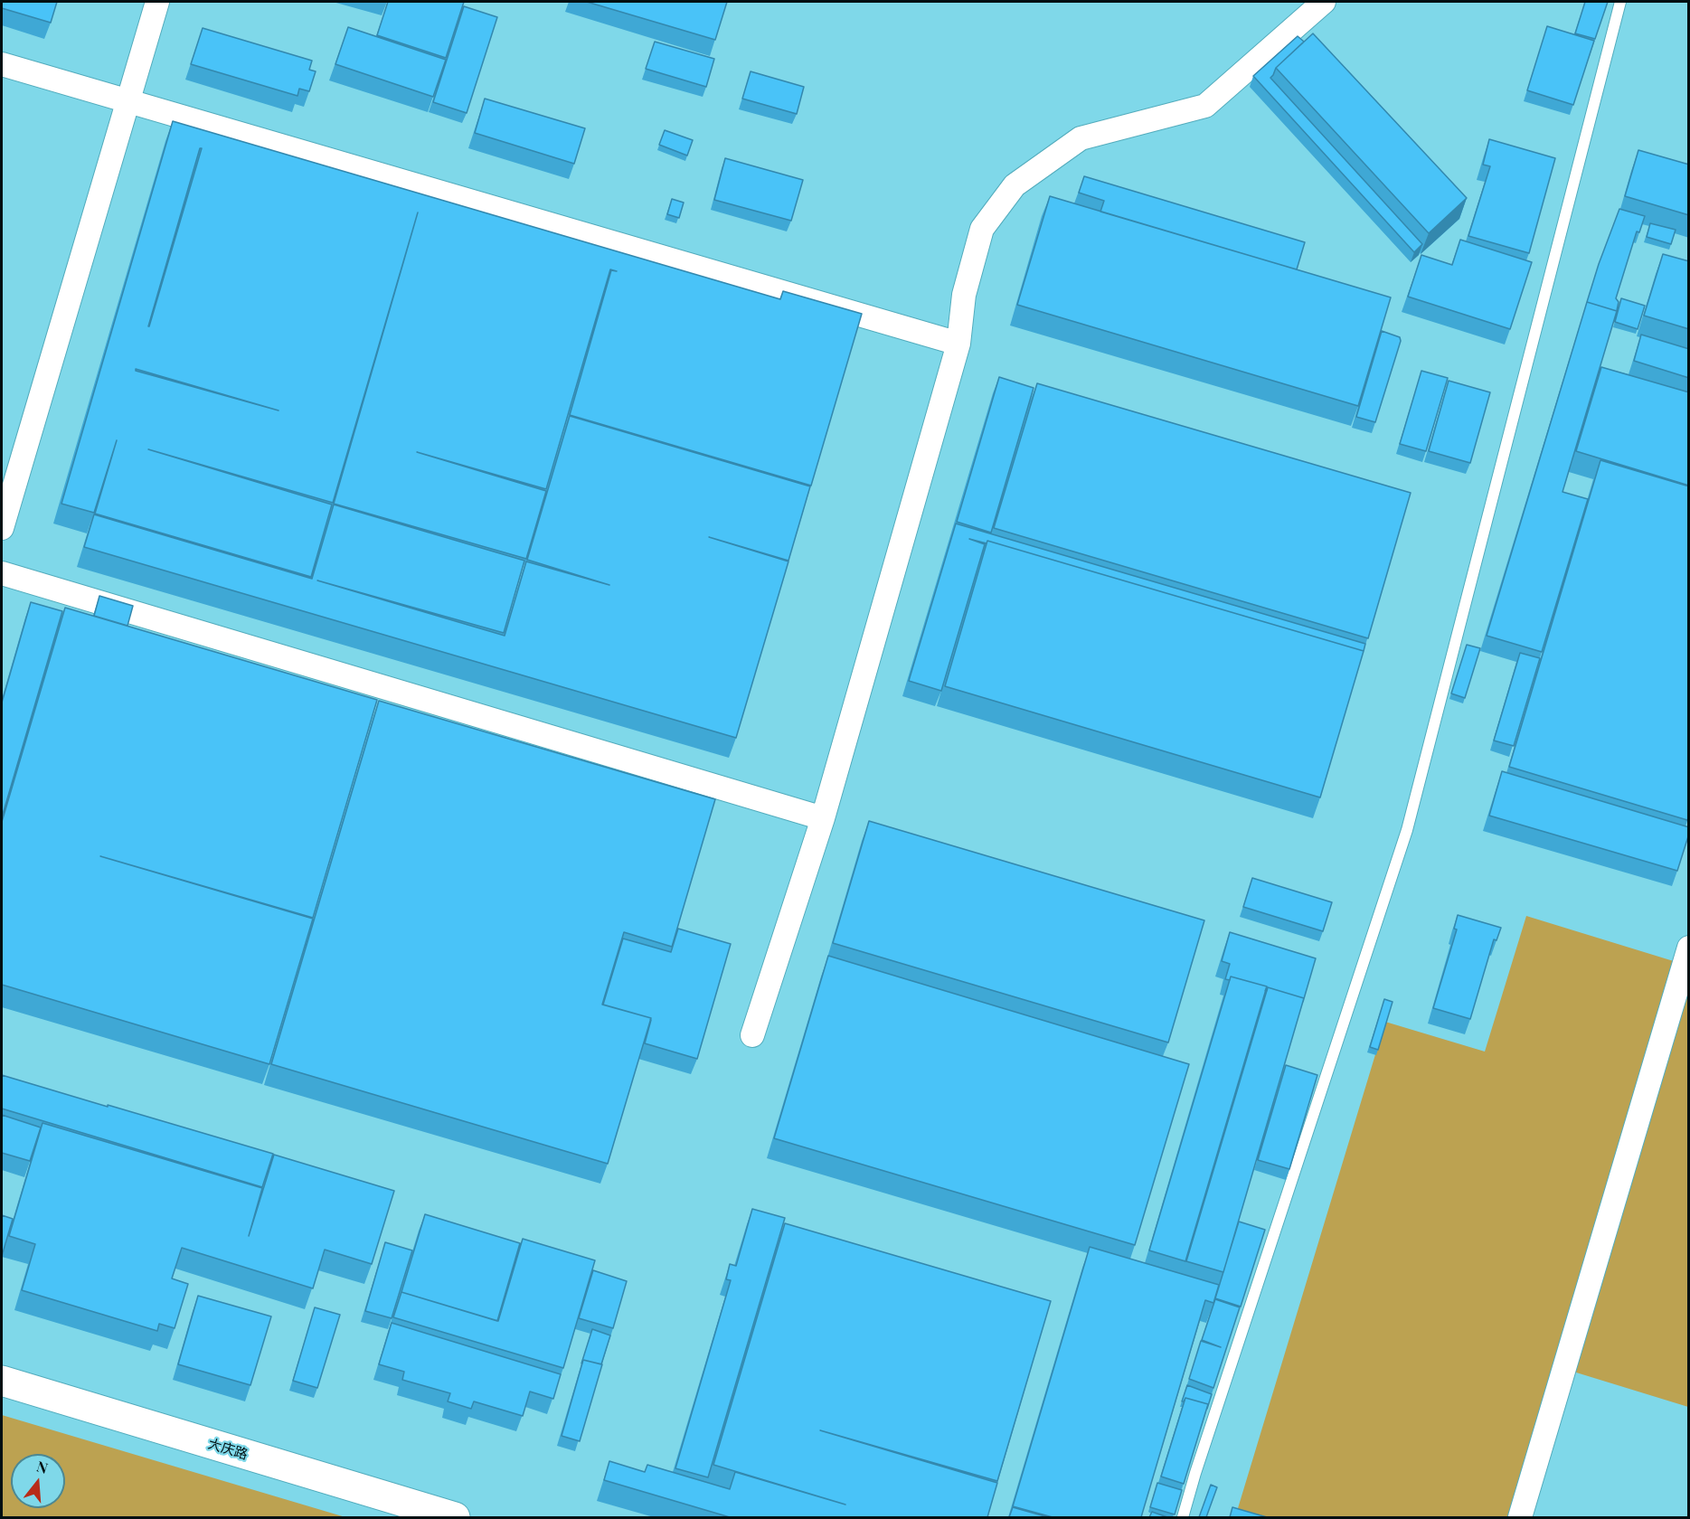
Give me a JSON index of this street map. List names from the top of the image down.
{
  "streets": {
    "main road": ["大庆路"]
  },
  "north": "top"
}
